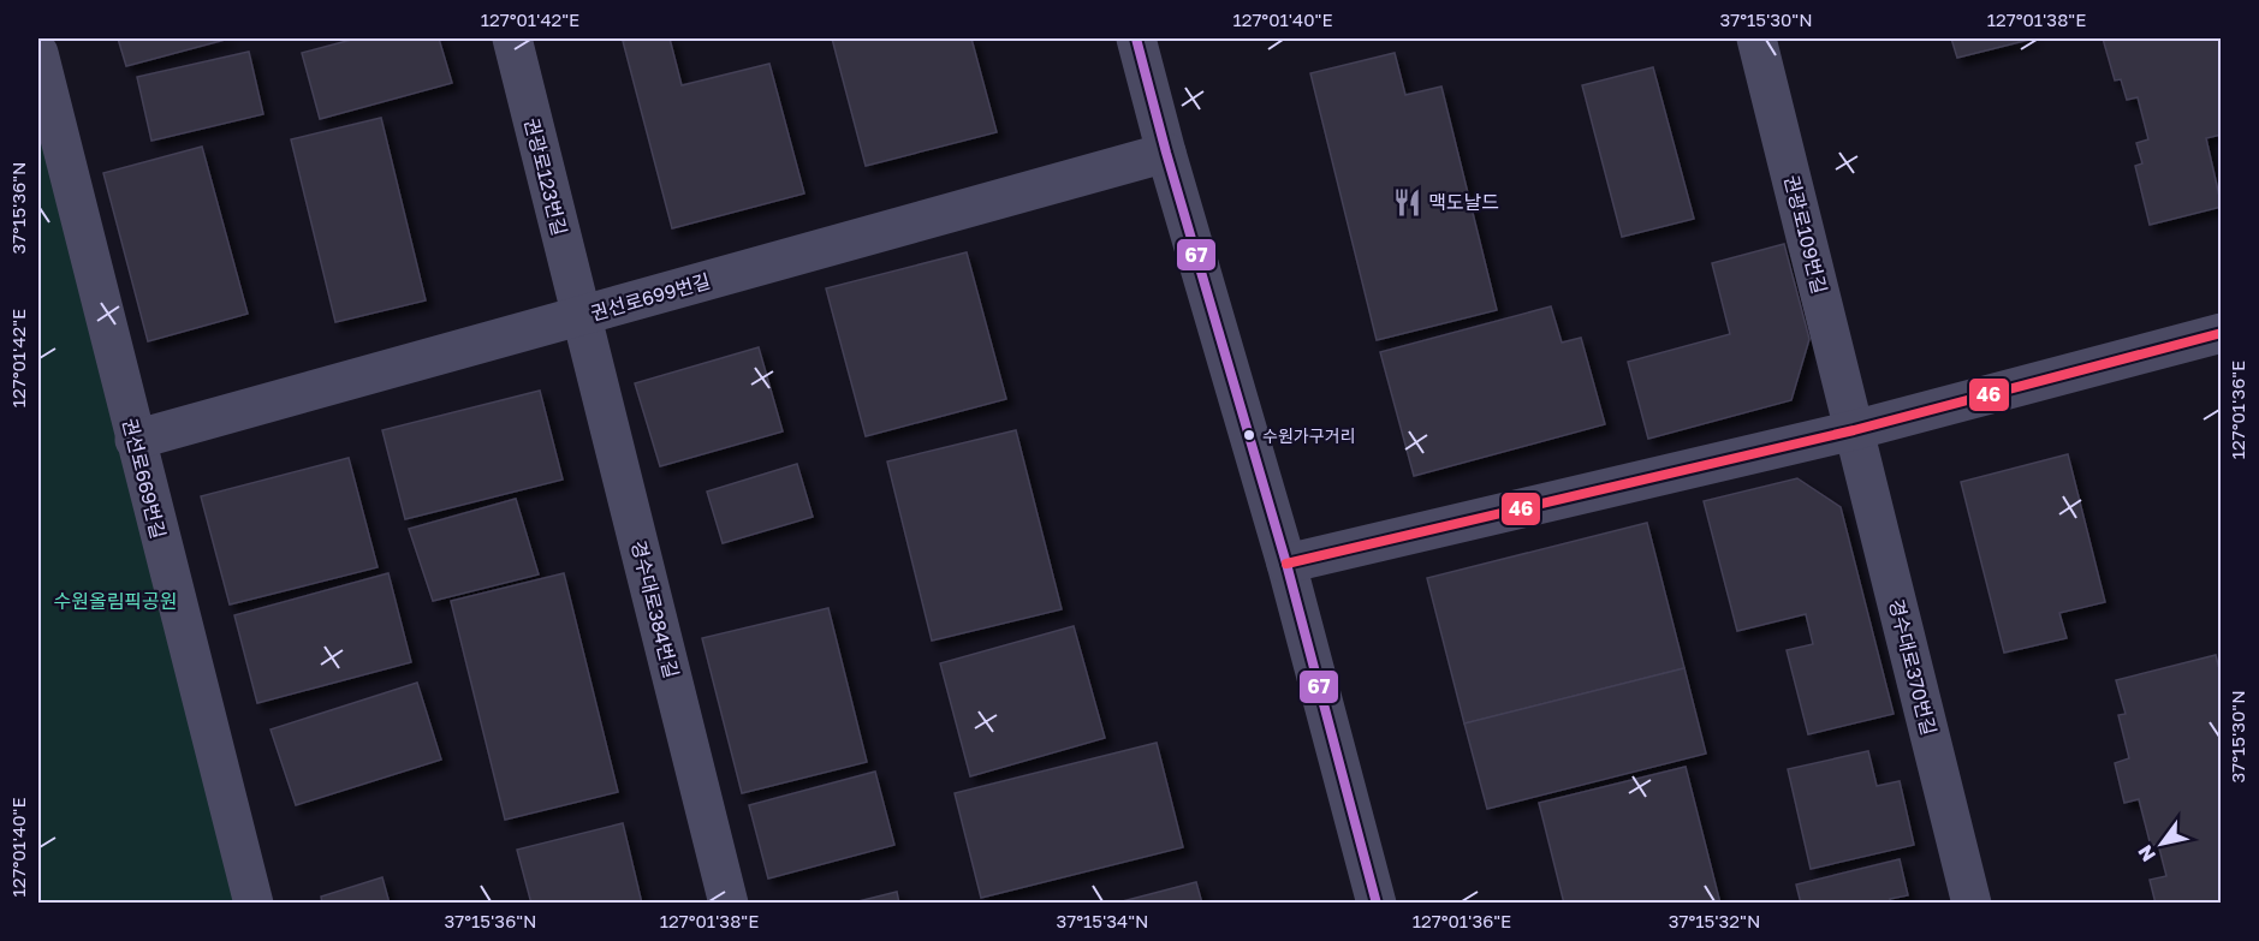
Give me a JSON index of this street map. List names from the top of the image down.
{
  "streets": {
    "street": [
      "권광로123번길",
      "권광로109번길",
      "권선로699번길",
      "권선로669번길",
      "경수대로384번길",
      "경수대로370번길"
    ]
  },
  "crossings": [
    ["권광로123번길", "권선로699번길"],
    ["권광로123번길", "경수대로384번길"],
    ["권광로109번길", "경수대로370번길"],
    ["권선로699번길", "권선로669번길"],
    ["권선로699번길", "경수대로384번길"]
  ],
  "parks": ["수원올림픽공원"],
  "places": {
    "restaurant": ["맥도날드"],
    "other": ["수원가구거리"]
  },
  "lines": ["transit line 67", "transit line 46"],
  "north": "bottom left",
  "coordinates": [
    "127°01'42\"E",
    "127°01'40\"E",
    "37°15'30\"N",
    "127°01'38\"E",
    "37°15'36\"N",
    "127°01'36\"E",
    "37°15'34\"N",
    "37°15'32\"N"
  ]
}
